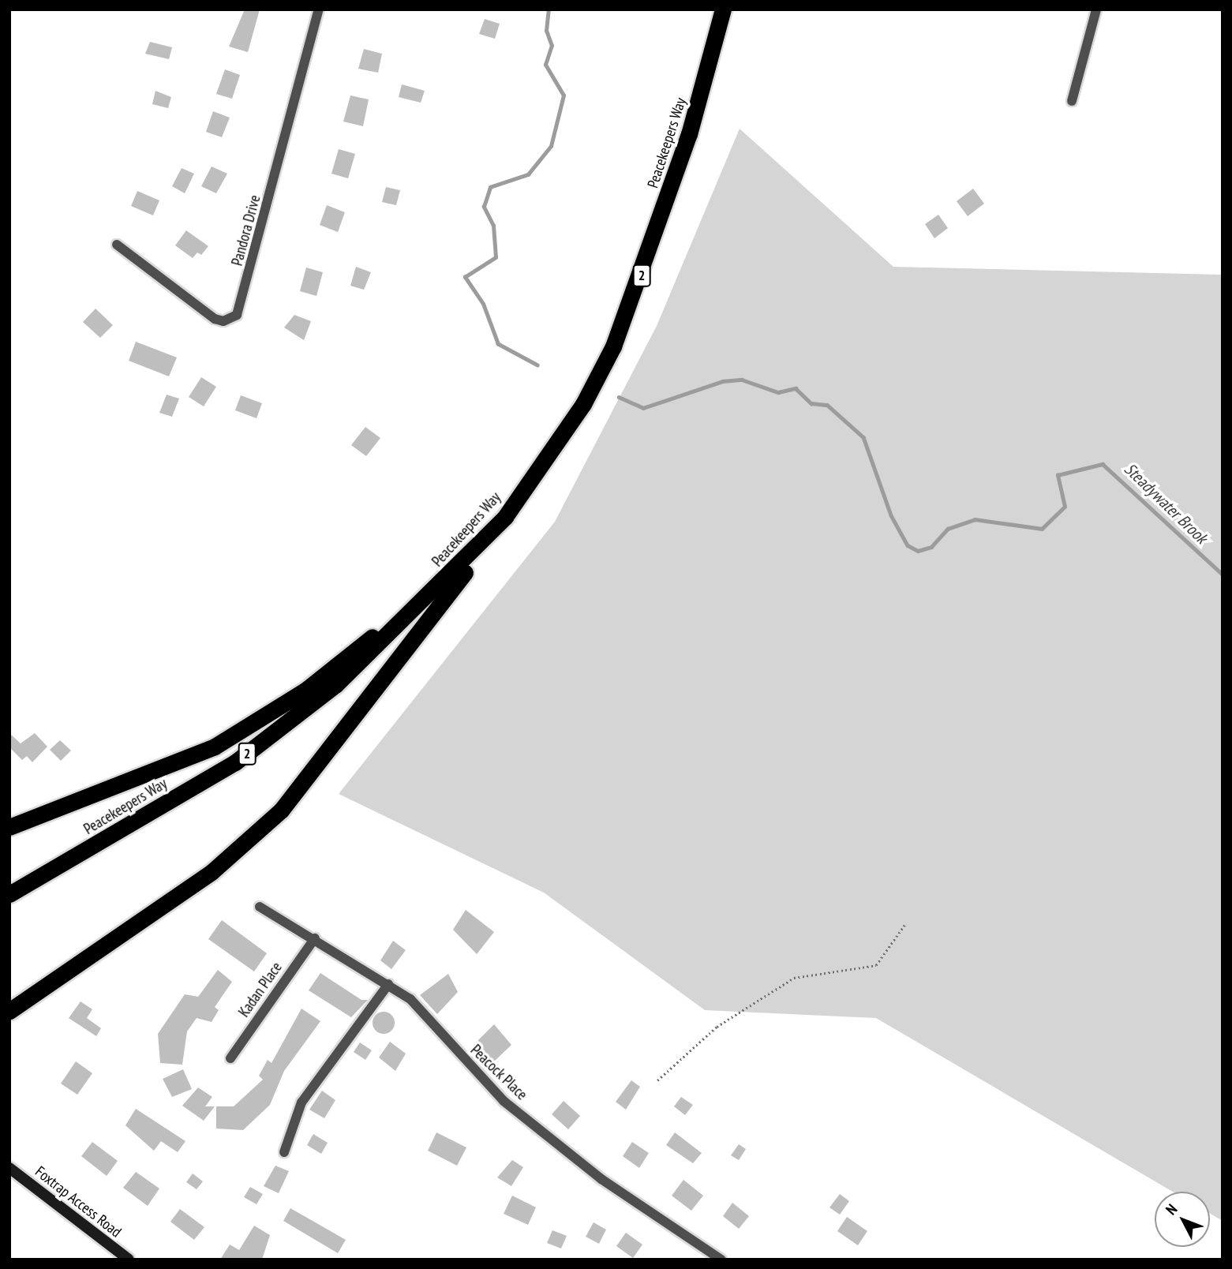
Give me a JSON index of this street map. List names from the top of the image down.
{
  "streets": {
    "highway": ["Peacekeepers Way", "2"],
    "main road": ["Foxtrap Access Road"],
    "street": ["Pandora Drive", "Kadan Place", "Peacock Place"]
  },
  "crossings": [
    ["Kadan Place", "Peacock Place"]
  ],
  "water": ["Steadywater Brook"],
  "north": "top left"
}
